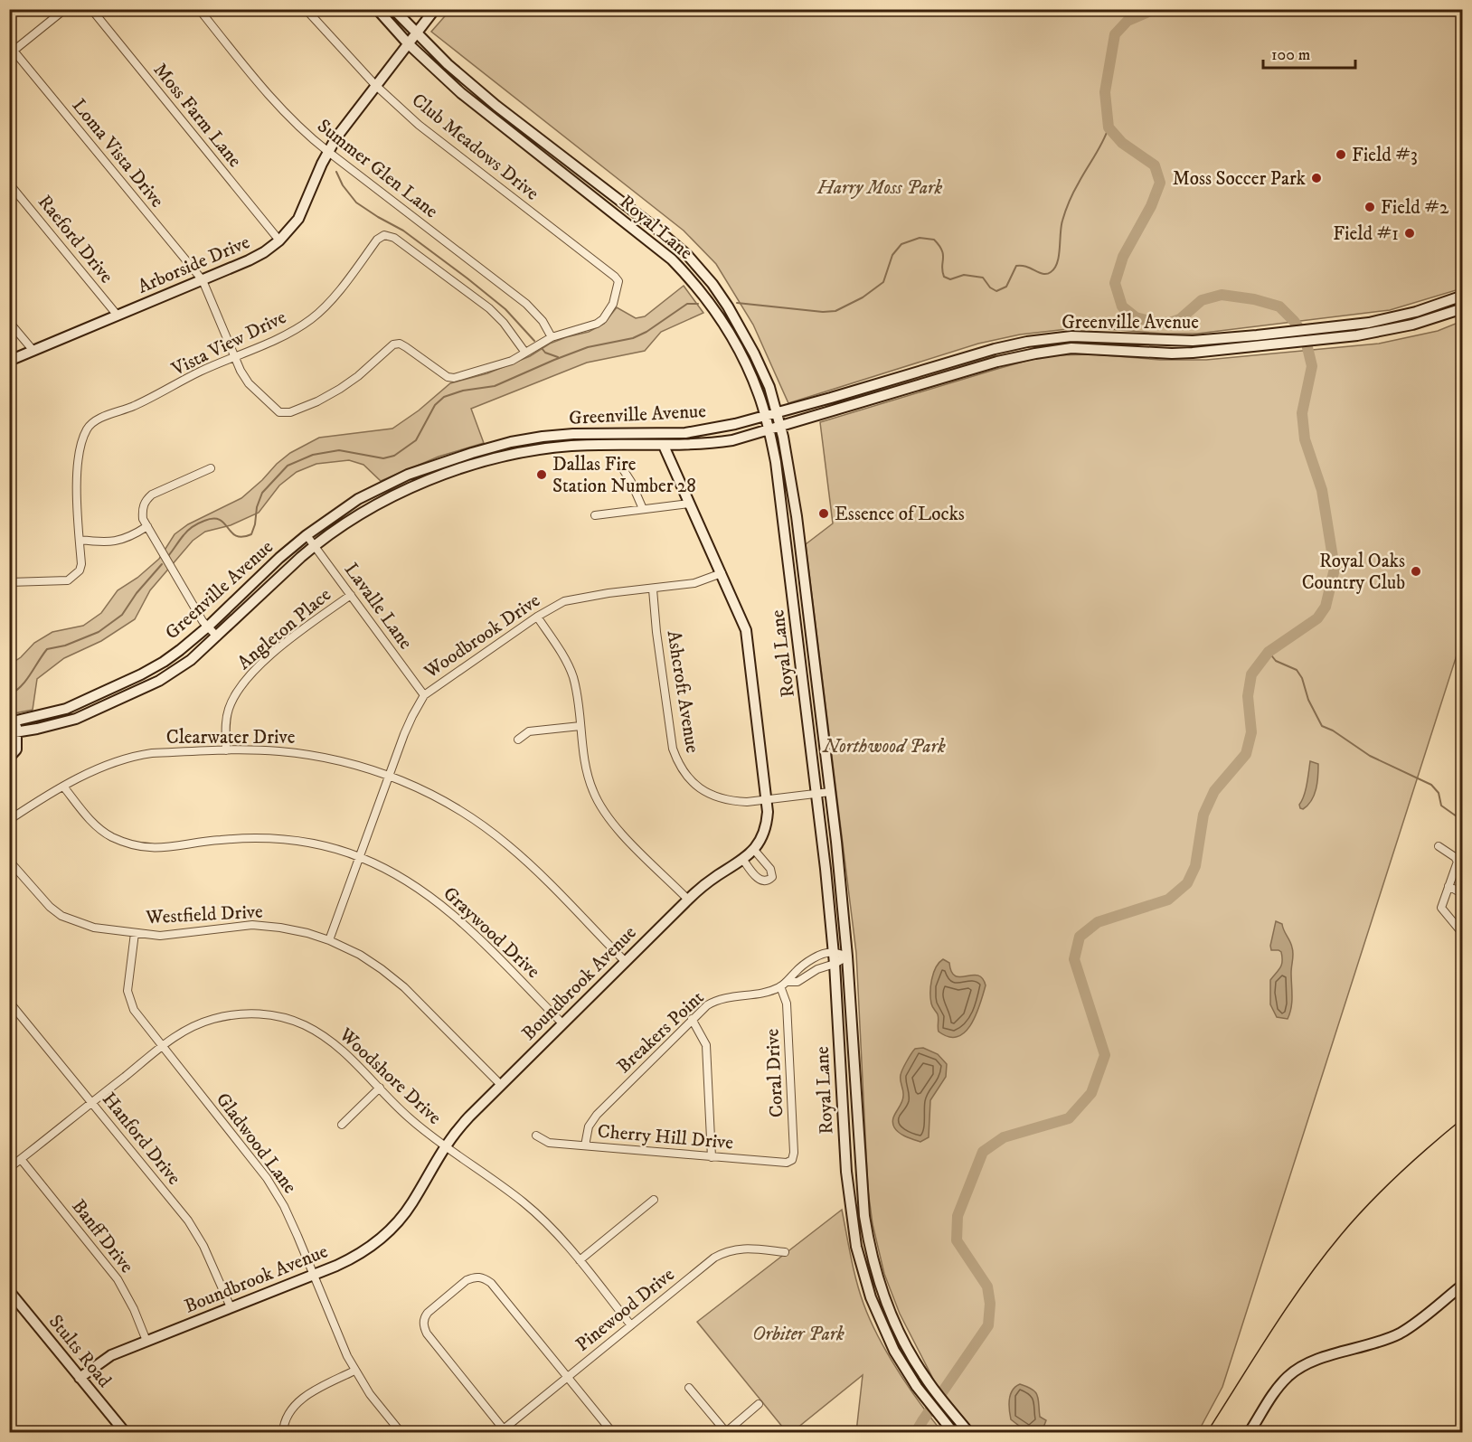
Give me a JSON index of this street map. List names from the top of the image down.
{
  "streets": {
    "main road": [
      "Royal Lane",
      "Arborside Drive",
      "Greenville Avenue",
      "Boundbrook Avenue",
      "Stults Road"
    ],
    "street": [
      "Moss Farm Lane",
      "Club Meadows Drive",
      "Loma Vista Drive",
      "Summer Glen Lane",
      "Raeford Drive",
      "Vista View Drive",
      "Lavalle Lane",
      "Angleton Place",
      "Woodbrook Drive",
      "Ashcroft Avenue",
      "Clearwater Drive",
      "Westfield Drive",
      "Graywood Drive",
      "Breakers Point",
      "Coral Drive",
      "Woodshore Drive",
      "Cherry Hill Drive",
      "Hanford Drive",
      "Gladwood Lane",
      "Banff Drive",
      "Pinewood Drive"
    ]
  },
  "crossings": [
    ["Moss Farm Lane", "Arborside Drive"],
    ["Club Meadows Drive", "Summer Glen Lane"],
    ["Club Meadows Drive", "Arborside Drive"],
    ["Loma Vista Drive", "Arborside Drive"],
    ["Loma Vista Drive", "Vista View Drive"],
    ["Summer Glen Lane", "Arborside Drive"],
    ["Royal Lane", "Arborside Drive"],
    ["Royal Lane", "Greenville Avenue"],
    ["Royal Lane", "Ashcroft Avenue"],
    ["Royal Lane", "Breakers Point"],
    ["Raeford Drive", "Arborside Drive"],
    ["Greenville Avenue", "Lavalle Lane"],
    ["Greenville Avenue", "Boundbrook Avenue"],
    ["Lavalle Lane", "Angleton Place"],
    ["Lavalle Lane", "Woodbrook Drive"],
    ["Angleton Place", "Clearwater Drive"],
    ["Woodbrook Drive", "Ashcroft Avenue"],
    ["Woodbrook Drive", "Clearwater Drive"],
    ["Woodbrook Drive", "Westfield Drive"],
    ["Woodbrook Drive", "Graywood Drive"],
    ["Woodbrook Drive", "Boundbrook Avenue"],
    ["Ashcroft Avenue", "Boundbrook Avenue"],
    ["Clearwater Drive", "Graywood Drive"],
    ["Clearwater Drive", "Boundbrook Avenue"],
    ["Westfield Drive", "Boundbrook Avenue"],
    ["Westfield Drive", "Gladwood Lane"],
    ["Graywood Drive", "Boundbrook Avenue"],
    ["Boundbrook Avenue", "Woodshore Drive"],
    ["Boundbrook Avenue", "Hanford Drive"],
    ["Boundbrook Avenue", "Gladwood Lane"],
    ["Boundbrook Avenue", "Banff Drive"],
    ["Boundbrook Avenue", "Stults Road"],
    ["Breakers Point", "Coral Drive"],
    ["Breakers Point", "Cherry Hill Drive"],
    ["Coral Drive", "Cherry Hill Drive"],
    ["Woodshore Drive", "Hanford Drive"],
    ["Woodshore Drive", "Gladwood Lane"],
    ["Woodshore Drive", "Banff Drive"],
    ["Woodshore Drive", "Pinewood Drive"]
  ],
  "parks": ["Harry Moss Park", "Northwood Park", "Orbiter Park"],
  "places": [
    "Field #3",
    "Moss Soccer Park",
    "Field #2",
    "Field #1",
    "Dallas Fire Station Number 28",
    "Essence of Locks",
    "Royal Oaks Country Club"
  ],
  "scale_bar": "100 m"
}
